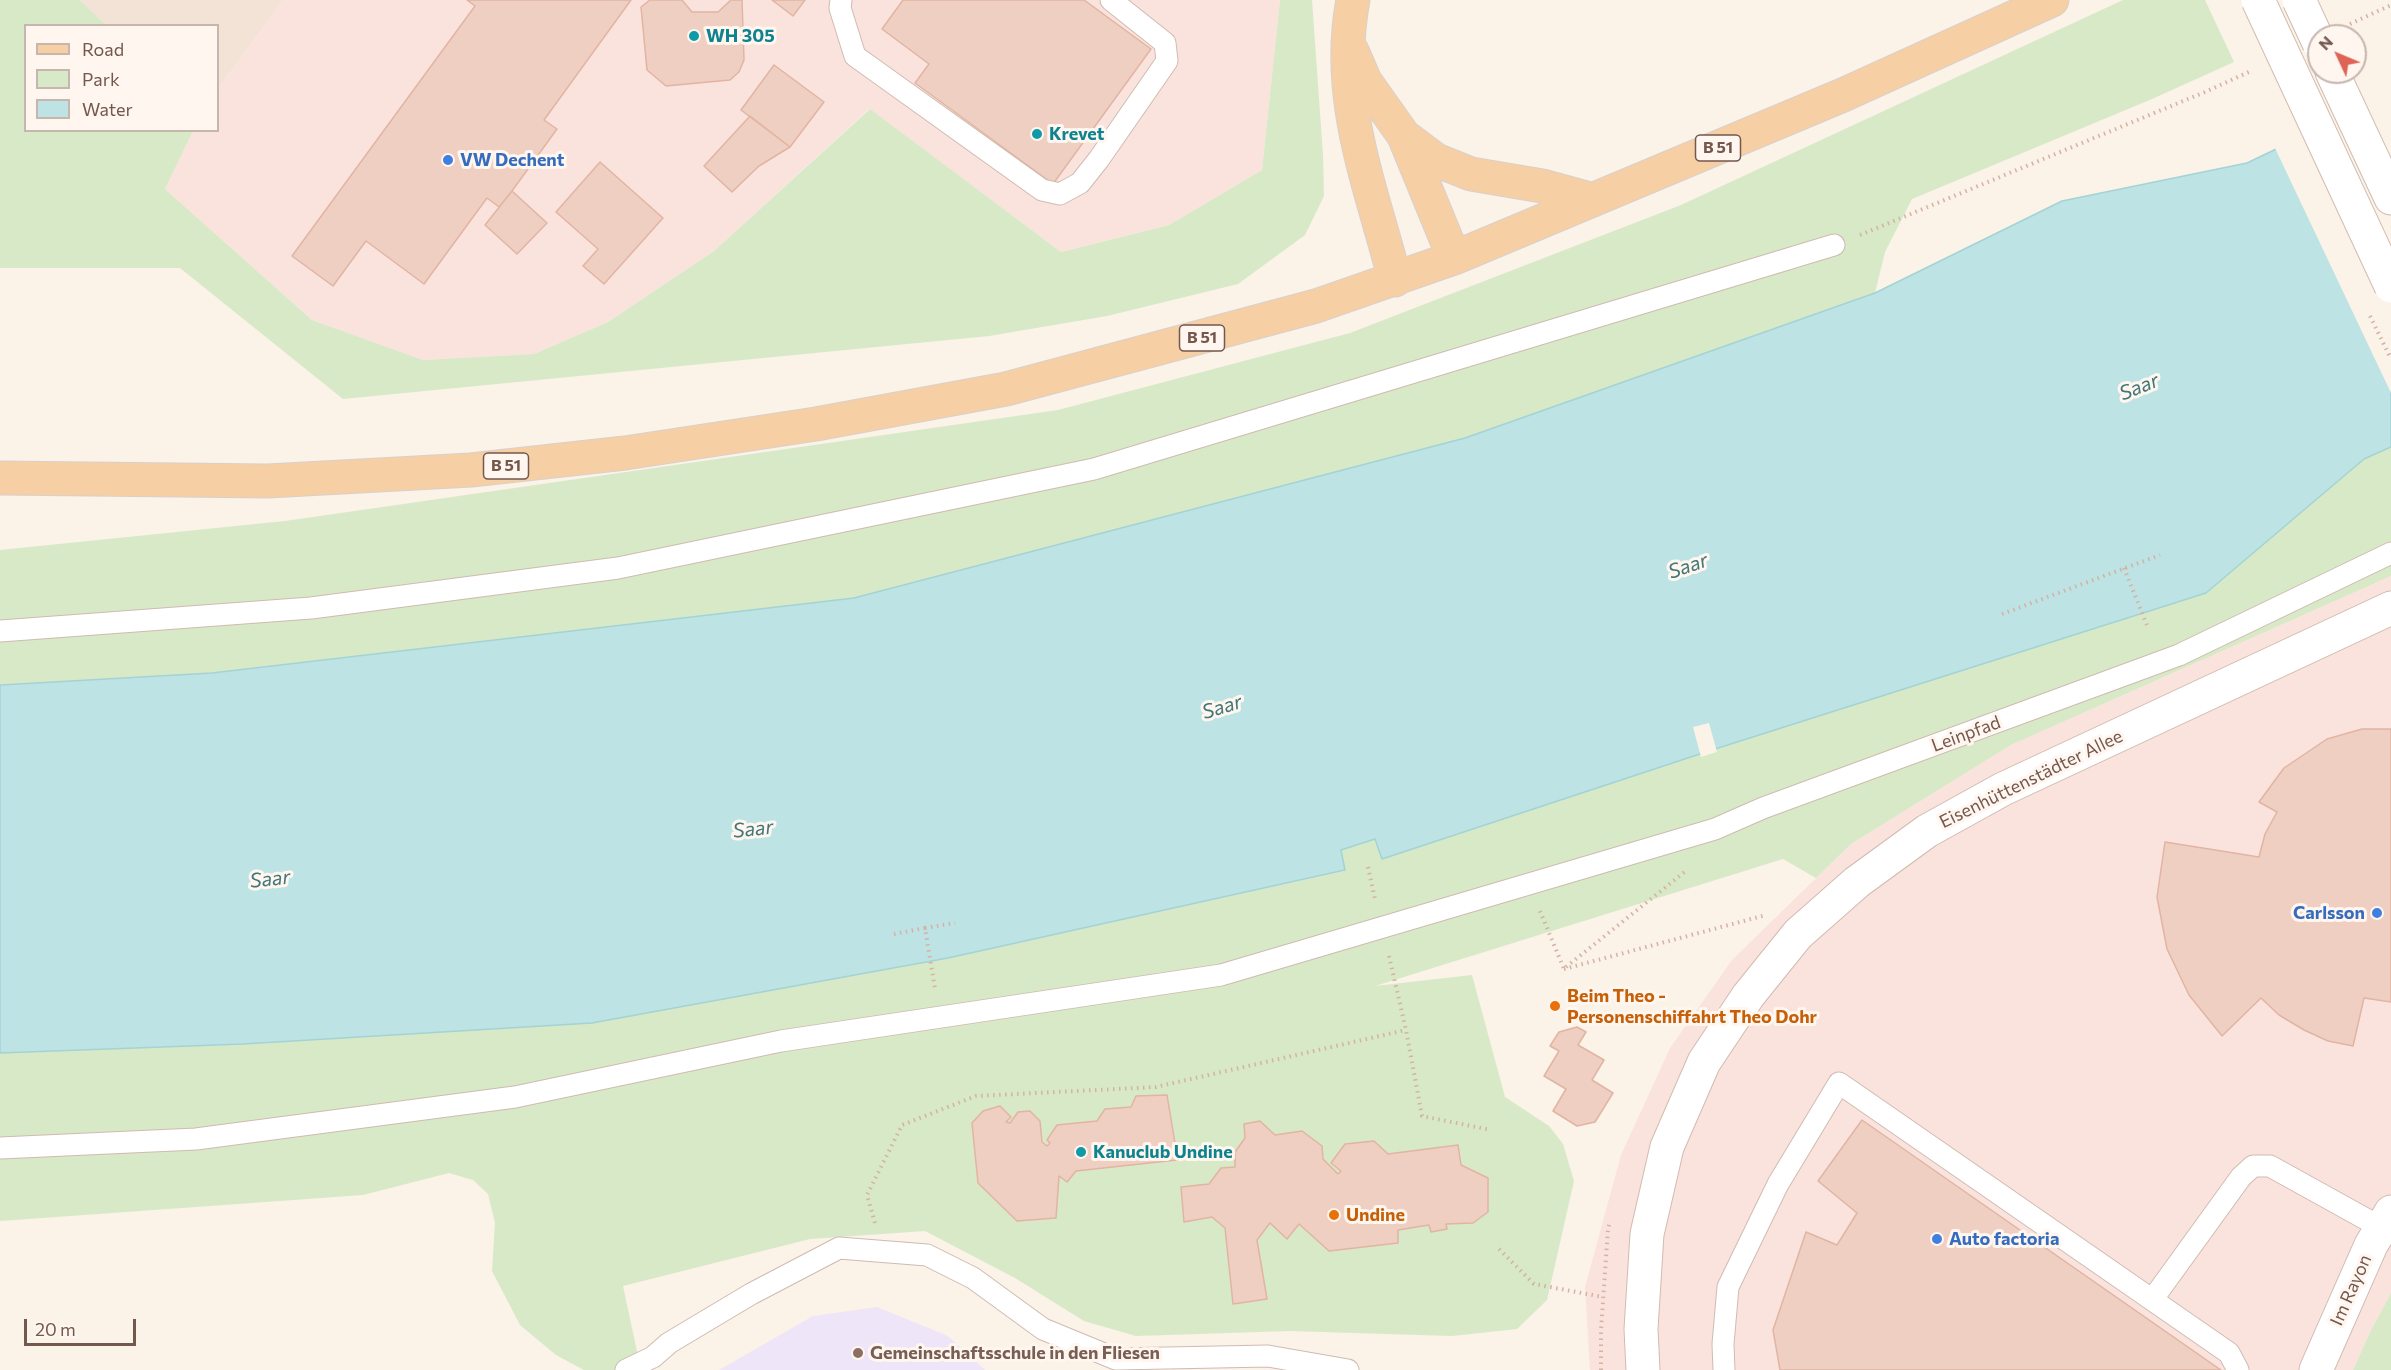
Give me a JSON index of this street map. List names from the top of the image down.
{
  "streets": {
    "main road": ["B 51"],
    "street": ["Eisenhüttenstädter Allee", "Im Rayon"],
    "lane": ["Leinpfad"]
  },
  "water": ["Saar"],
  "places": [
    "WH 305",
    "Krevet",
    "VW Dechent",
    "Carlsson",
    "Beim Theo - Personenschiffahrt Theo Dohr",
    "Kanuclub Undine",
    "Undine",
    "Auto factoria",
    "Gemeinschaftsschule in den Fliesen"
  ],
  "legend": ["Road", "Park", "Water"],
  "scale_bar": "20 m",
  "north": "top left"
}
